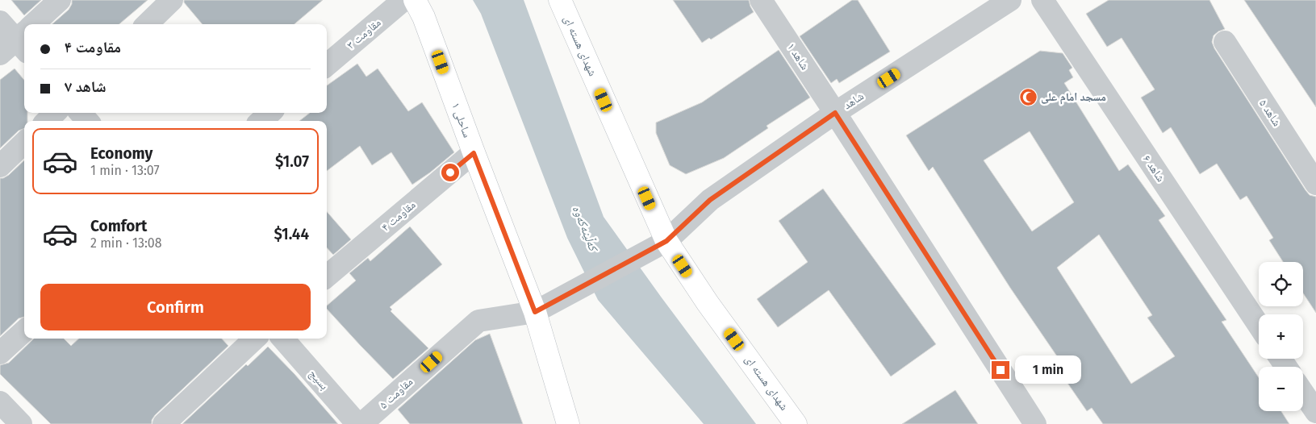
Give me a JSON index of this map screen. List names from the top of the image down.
{
  "streets": {
    "street": [
      "مقاومت ۳",
      "شهدای هسته ای",
      "شاهد ۱",
      "شاهد",
      "شاهد ۵",
      "ساحلی ۱",
      "شاهد ۶",
      "مقاومت ۴",
      "بسیج",
      "مقاومت ۵"
    ]
  },
  "crossings": [
    ["شهدای هسته ای", "شاهد"],
    ["شاهد ۱", "شاهد"],
    ["شاهد", "ساحلی ۱"],
    ["شاهد", "مقاومت ۵"],
    ["ساحلی ۱", "مقاومت ۴"],
    ["ساحلی ۱", "مقاومت ۵"]
  ],
  "water": ["کەڵینەکەوە"],
  "places": {
    "mosque": ["مسجد امام علی"]
  },
  "page": {
    "banner": ["مقاومت ۴", "شاهد ۷"],
    "list": [
      {
        "name": "Economy",
        "note": "1 min · 13:07",
        "value": "$1.07"
      },
      {
        "name": "Comfort",
        "note": "2 min · 13:08",
        "value": "$1.44"
      }
    ],
    "map_buttons": ["+", "−"],
    "buttons": "Confirm",
    "bubble": "1 min"
  }
}
